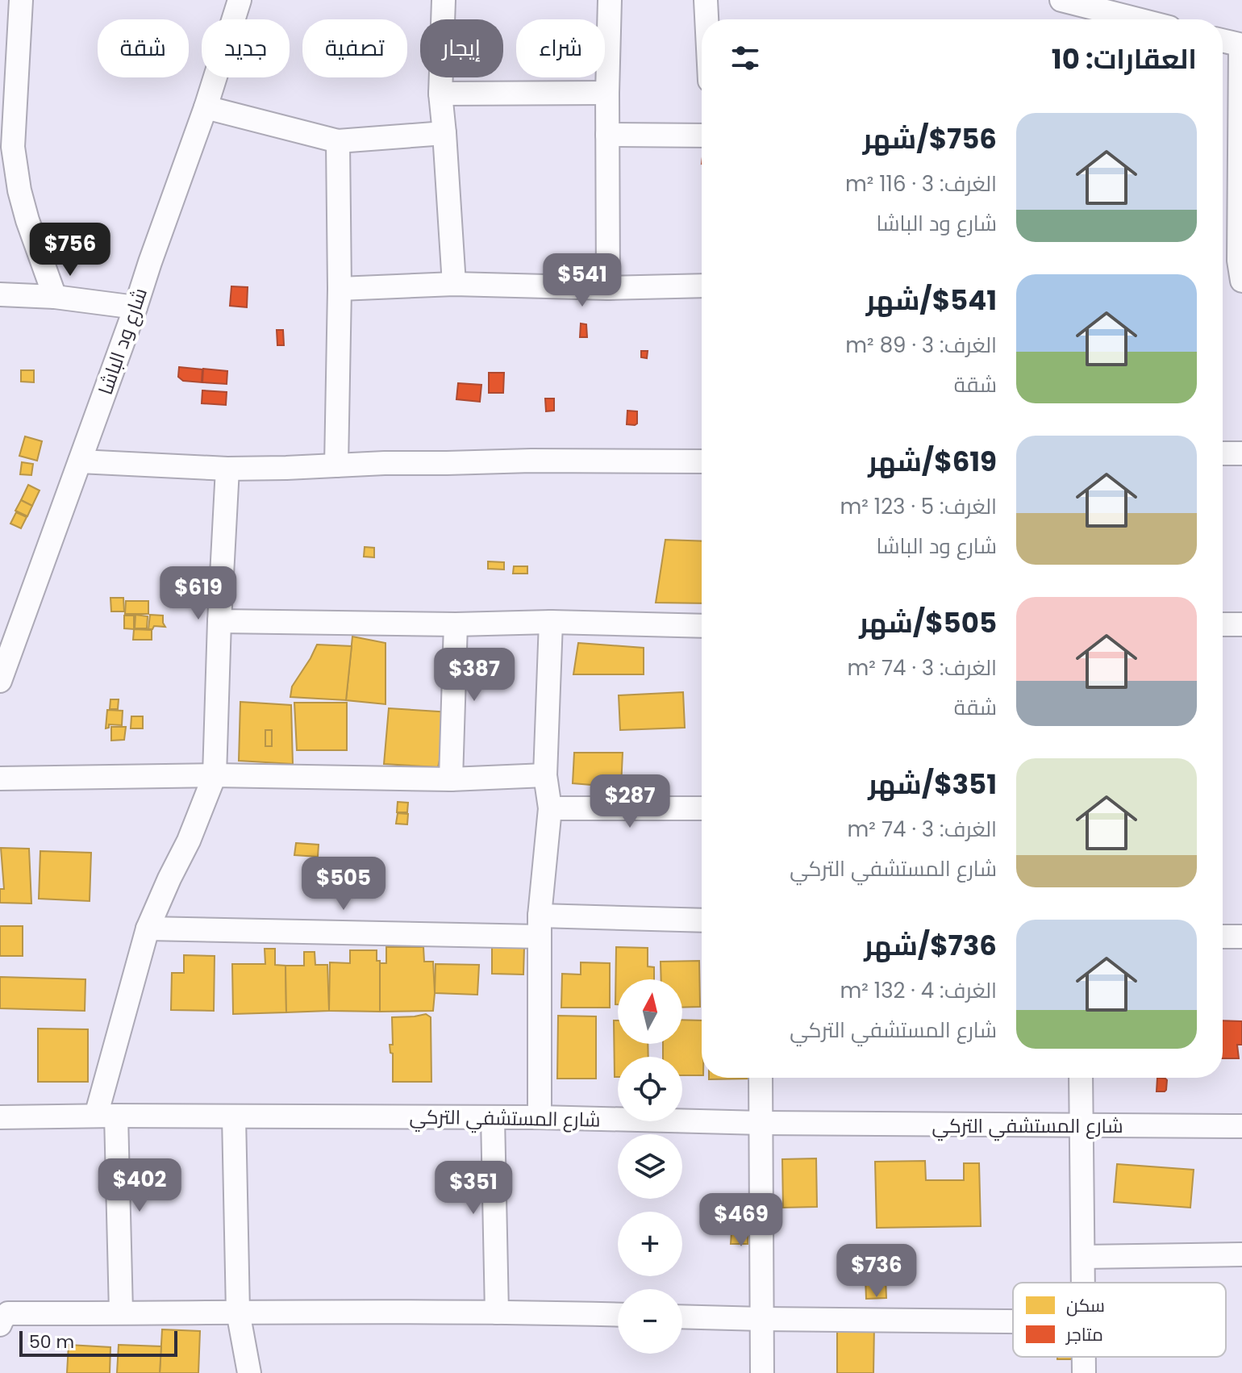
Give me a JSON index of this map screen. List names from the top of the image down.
{
  "streets": {
    "street": ["شارع ود الباشا", "شارع المستشفي التركي"]
  },
  "legend": ["سكن", "متاجر"],
  "scale_bar": "50 m",
  "north": "top",
  "page": {
    "chip": [
      "شراء",
      "إيجار",
      "تصفية",
      "جديد",
      "شقة"
    ],
    "heading": "العقارات: 10",
    "list": [
      {
        "name": "$756/شهر",
        "note": "الغرف: 3 · 116 m² · شارع ود الباشا"
      },
      {
        "name": "$541/شهر",
        "note": "الغرف: 3 · 89 m² · شقة"
      },
      {
        "name": "$619/شهر",
        "note": "الغرف: 5 · 123 m² · شارع ود الباشا"
      },
      {
        "name": "$505/شهر",
        "note": "الغرف: 3 · 74 m² · شقة"
      },
      {
        "name": "$351/شهر",
        "note": "الغرف: 3 · 74 m² · شارع المستشفي التركي"
      },
      {
        "name": "$736/شهر",
        "note": "الغرف: 4 · 132 m² · شارع المستشفي التركي"
      }
    ],
    "price": [
      "$756",
      "$541",
      "$619",
      "$387",
      "$287",
      "$505",
      "$402",
      "$351",
      "$469",
      "$736"
    ],
    "map_buttons": ["+", "−"],
    "scale": "50 m"
  }
}
